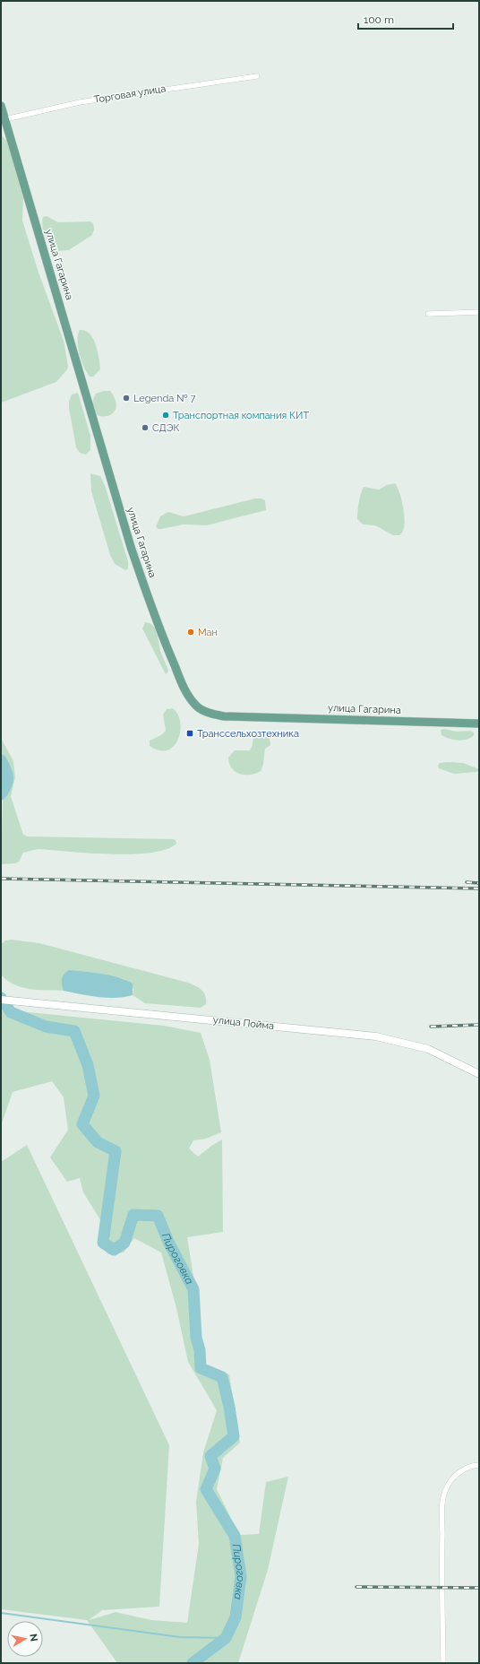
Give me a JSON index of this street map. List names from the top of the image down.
{
  "streets": {
    "main road": ["улица Гагарина", "улица Пойма"],
    "street": ["Торговая улица"]
  },
  "crossings": [
    ["Торговая улица", "улица Гагарина"]
  ],
  "water": ["Пироговка"],
  "places": {
    "other": [
      "Legenda № 7",
      "Транспортная компания КИТ",
      "СДЭК",
      "Ман"
    ],
    "transit": ["Транссельхозтехника"]
  },
  "scale_bar": "100 m",
  "north": "right"
}
